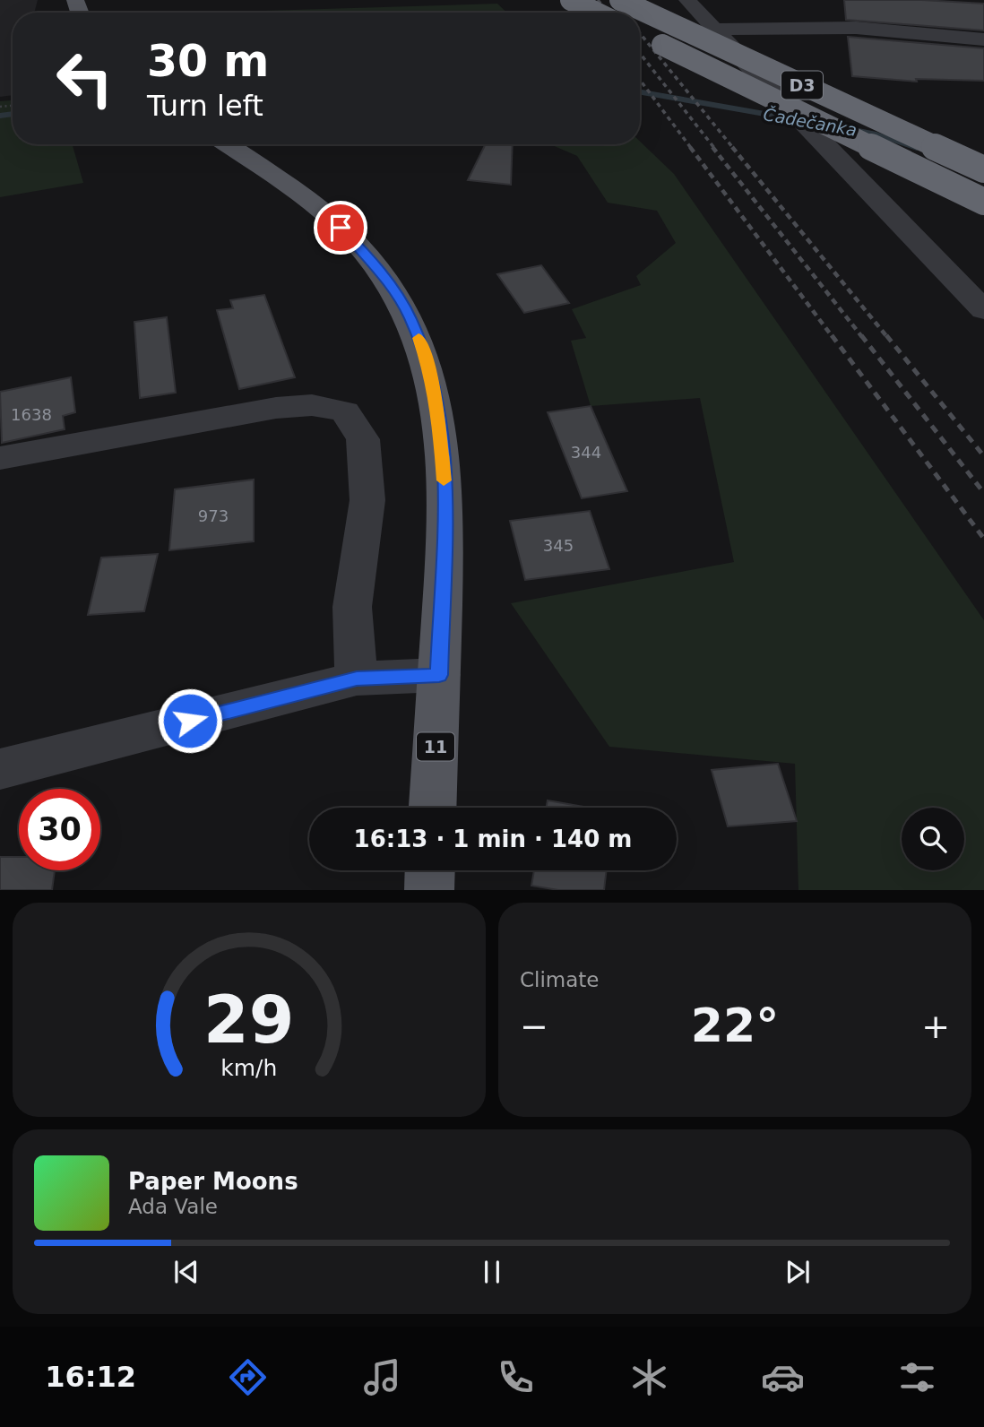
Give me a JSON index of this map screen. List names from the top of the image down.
{
  "streets": {
    "highway": ["D3"],
    "main road": ["11"]
  },
  "water": ["Čadečanka"],
  "house_numbers": [
    "1638",
    "344",
    "973",
    "345"
  ],
  "page": {
    "turn": ["30 m", "Turn left"],
    "limit": "30",
    "trip": "16:13 · 1 min · 140 m",
    "tile": "Climate",
    "heat": ["−", "22°", "+"],
    "song": ["Paper Moons", "Ada Vale"],
    "tabs": "16:12",
    "gauge": ["29", "km/h"]
  }
}
